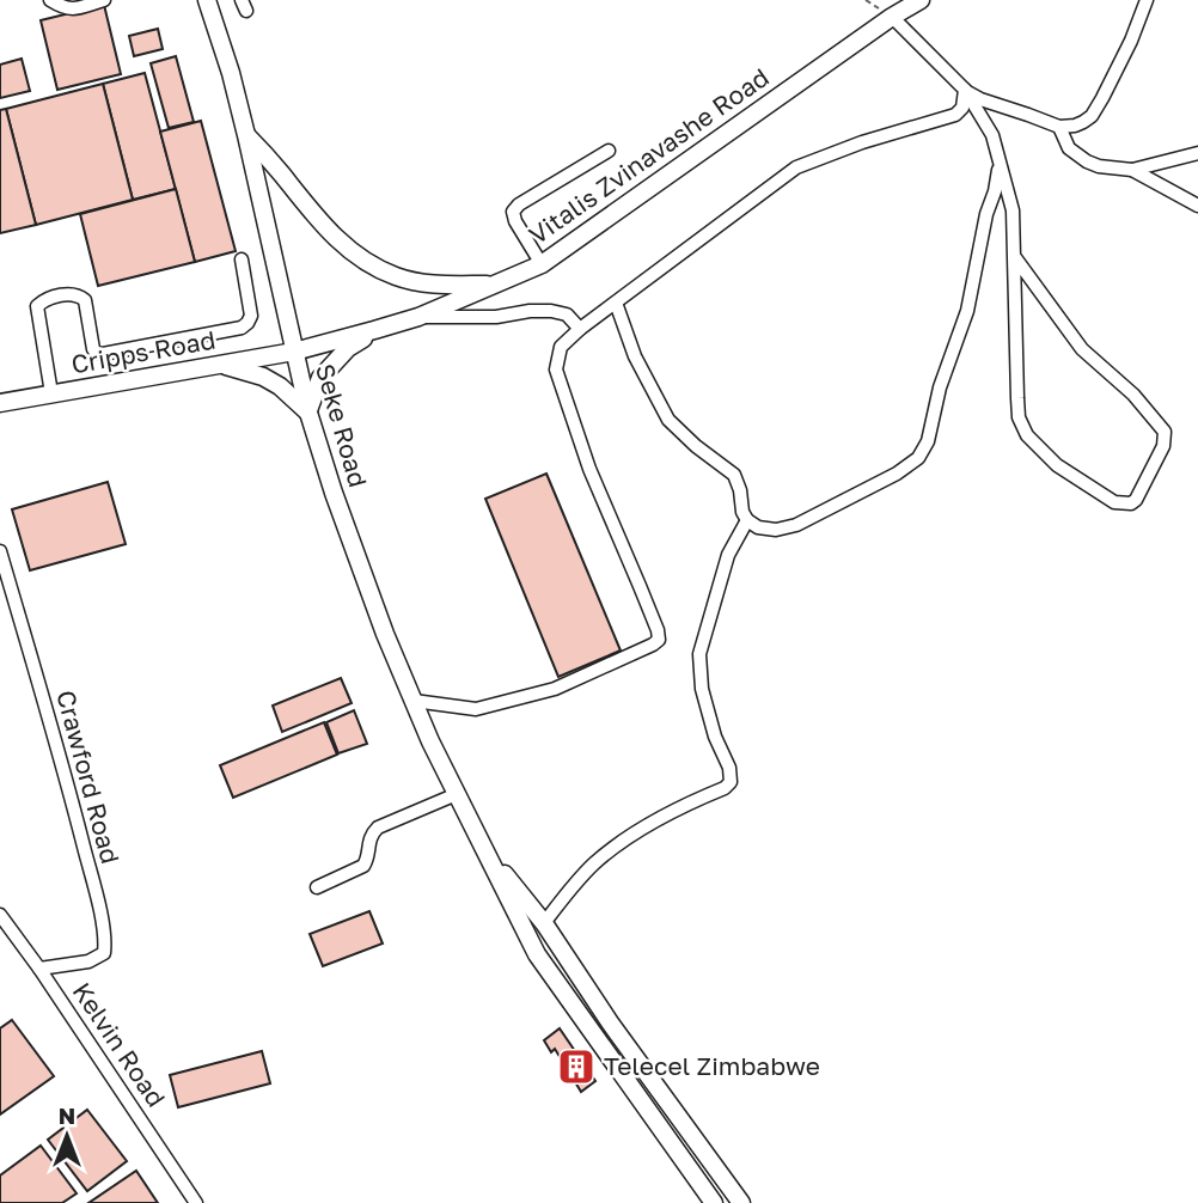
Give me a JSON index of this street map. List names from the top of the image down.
{
  "streets": {
    "main road": ["Vitalis Zvinavashe Road", "Cripps Road", "Seke Road"],
    "street": ["Crawford Road", "Kelvin Road"]
  },
  "crossings": [
    ["Vitalis Zvinavashe Road", "Cripps Road"],
    ["Vitalis Zvinavashe Road", "Seke Road"],
    ["Cripps Road", "Seke Road"],
    ["Crawford Road", "Kelvin Road"]
  ],
  "places": {
    "building": ["Telecel Zimbabwe"]
  },
  "north": "top"
}
